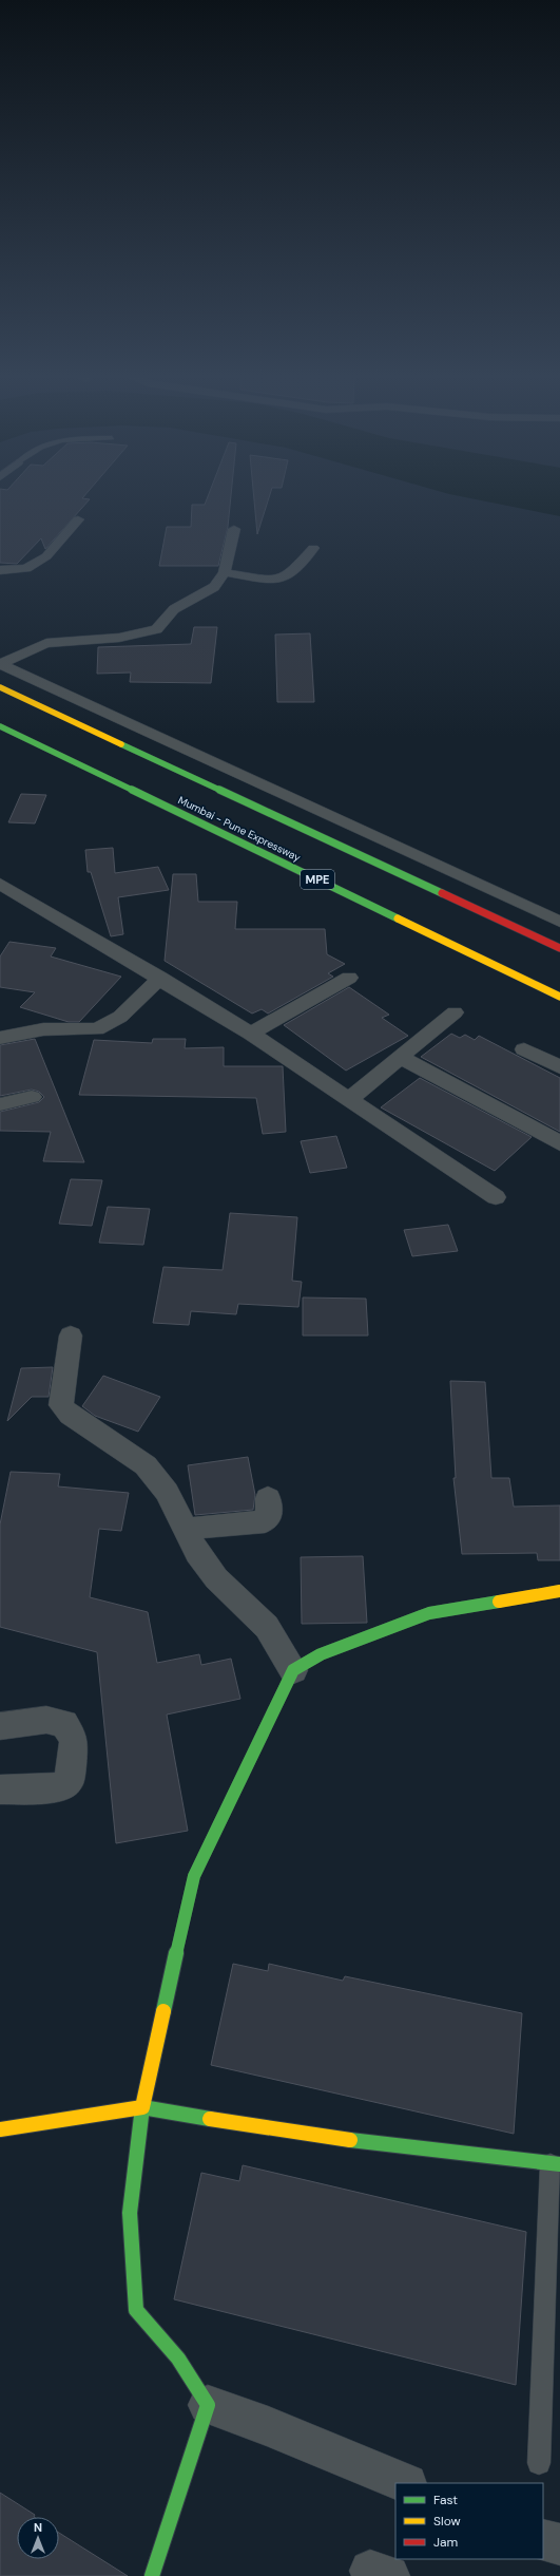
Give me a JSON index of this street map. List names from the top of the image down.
{
  "streets": {
    "main road": ["Mumbai - Pune Expressway", "MPE"]
  },
  "legend": ["Fast", "Slow", "Jam"],
  "north": "top"
}
